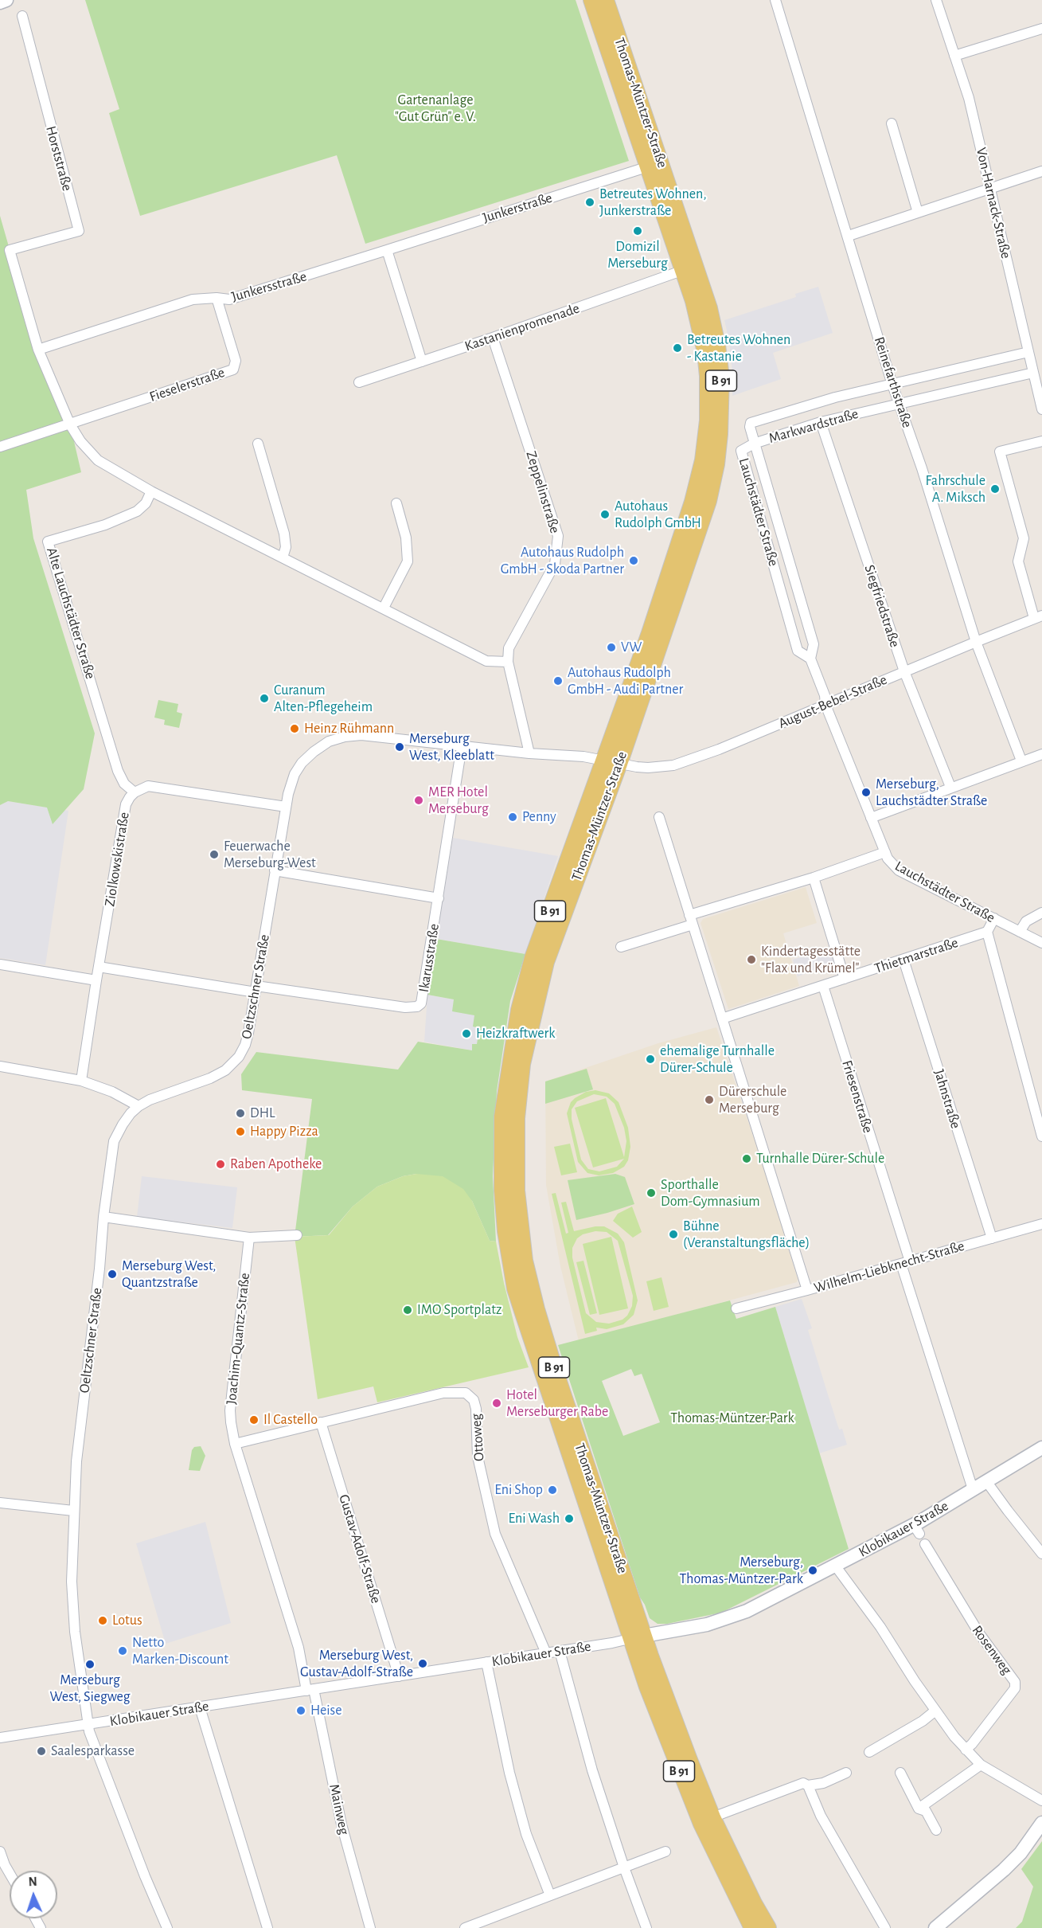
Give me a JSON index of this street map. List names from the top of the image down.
{
  "streets": {
    "main road": ["Thomas-Müntzer-Straße", "B 91"],
    "street": [
      "Horststraße",
      "Von-Harnack-Straße",
      "Junkerstraße",
      "Junkersstraße",
      "Kastanienpromenade",
      "Reinefarthstraße",
      "Fieselerstraße",
      "Markwardstraße",
      "Zeppelinstraße",
      "Lauchstädter Straße",
      "Siegfriedstraße",
      "Alte Lauchstädter Straße",
      "August-Bebel-Straße",
      "Ziolkowskistraße",
      "Thietmarstraße",
      "Ikarusstraße",
      "Oeltzschner Straße",
      "Friesenstraße",
      "Jahnstraße",
      "Wilhelm-Liebknecht-Straße",
      "Joachim-Quantz-Straße",
      "Ottoweg",
      "Klobikauer Straße",
      "Gustav-Adolf-Straße",
      "Rosenweg",
      "Mainweg"
    ]
  },
  "crossings": [
    ["Thomas-Müntzer-Straße", "Junkerstraße"],
    ["Thomas-Müntzer-Straße", "Kastanienpromenade"],
    ["Thomas-Müntzer-Straße", "August-Bebel-Straße"],
    ["Thomas-Müntzer-Straße", "Oeltzschner Straße"],
    ["Thomas-Müntzer-Straße", "Klobikauer Straße"],
    ["Horststraße", "Junkersstraße"],
    ["Von-Harnack-Straße", "Markwardstraße"],
    ["Junkerstraße", "Junkersstraße"],
    ["Junkersstraße", "Fieselerstraße"],
    ["Kastanienpromenade", "Zeppelinstraße"],
    ["Reinefarthstraße", "Markwardstraße"],
    ["Reinefarthstraße", "August-Bebel-Straße"],
    ["Markwardstraße", "Lauchstädter Straße"],
    ["Markwardstraße", "Siegfriedstraße"],
    ["Zeppelinstraße", "Oeltzschner Straße"],
    ["Lauchstädter Straße", "August-Bebel-Straße"],
    ["Siegfriedstraße", "August-Bebel-Straße"],
    ["Alte Lauchstädter Straße", "Ziolkowskistraße"],
    ["August-Bebel-Straße", "Oeltzschner Straße"],
    ["Ziolkowskistraße", "Oeltzschner Straße"],
    ["Thietmarstraße", "Friesenstraße"],
    ["Thietmarstraße", "Jahnstraße"],
    ["Ikarusstraße", "Oeltzschner Straße"],
    ["Oeltzschner Straße", "Klobikauer Straße"],
    ["Friesenstraße", "Wilhelm-Liebknecht-Straße"],
    ["Friesenstraße", "Klobikauer Straße"],
    ["Jahnstraße", "Wilhelm-Liebknecht-Straße"],
    ["Joachim-Quantz-Straße", "Ottoweg"],
    ["Joachim-Quantz-Straße", "Klobikauer Straße"],
    ["Joachim-Quantz-Straße", "Mainweg"],
    ["Ottoweg", "Klobikauer Straße"],
    ["Ottoweg", "Gustav-Adolf-Straße"],
    ["Klobikauer Straße", "Gustav-Adolf-Straße"],
    ["Klobikauer Straße", "Mainweg"]
  ],
  "parks": ["Gartenanlage \"Gut Grün\" e. V.", "Thomas-Müntzer-Park"],
  "places": [
    "Betreutes Wohnen, Junkerstraße",
    "Domizil Merseburg",
    "Betreutes Wohnen - Kastanie",
    "Fahrschule A. Miksch",
    "Autohaus Rudolph GmbH",
    "Autohaus Rudolph GmbH - Skoda Partner",
    "VW",
    "Autohaus Rudolph GmbH - Audi Partner",
    "Curanum Alten-Pflegeheim",
    "Heinz Rühmann",
    "Merseburg West, Kleeblatt",
    "Merseburg, Lauchstädter Straße",
    "MER Hotel Merseburg",
    "Penny",
    "Feuerwache Merseburg-West",
    "Kindertagesstätte \"Flax und Krümel\"",
    "Heizkraftwerk",
    "ehemalige Turnhalle Dürer-Schule",
    "Dürerschule Merseburg",
    "DHL",
    "Happy Pizza",
    "Turnhalle Dürer-Schule",
    "Raben Apotheke",
    "Sporthalle Dom-Gymnasium",
    "Bühne (Veranstaltungsfläche)",
    "Merseburg West, Quantzstraße",
    "IMO Sportplatz",
    "Hotel Merseburger Rabe",
    "Il Castello",
    "Eni Shop",
    "Eni Wash",
    "Merseburg, Thomas-Müntzer-Park",
    "Lotus",
    "Netto Marken-Discount",
    "Merseburg West, Gustav-Adolf-Straße",
    "Merseburg West, Siegweg",
    "Heise",
    "Saalesparkasse"
  ],
  "north": "top"
}
